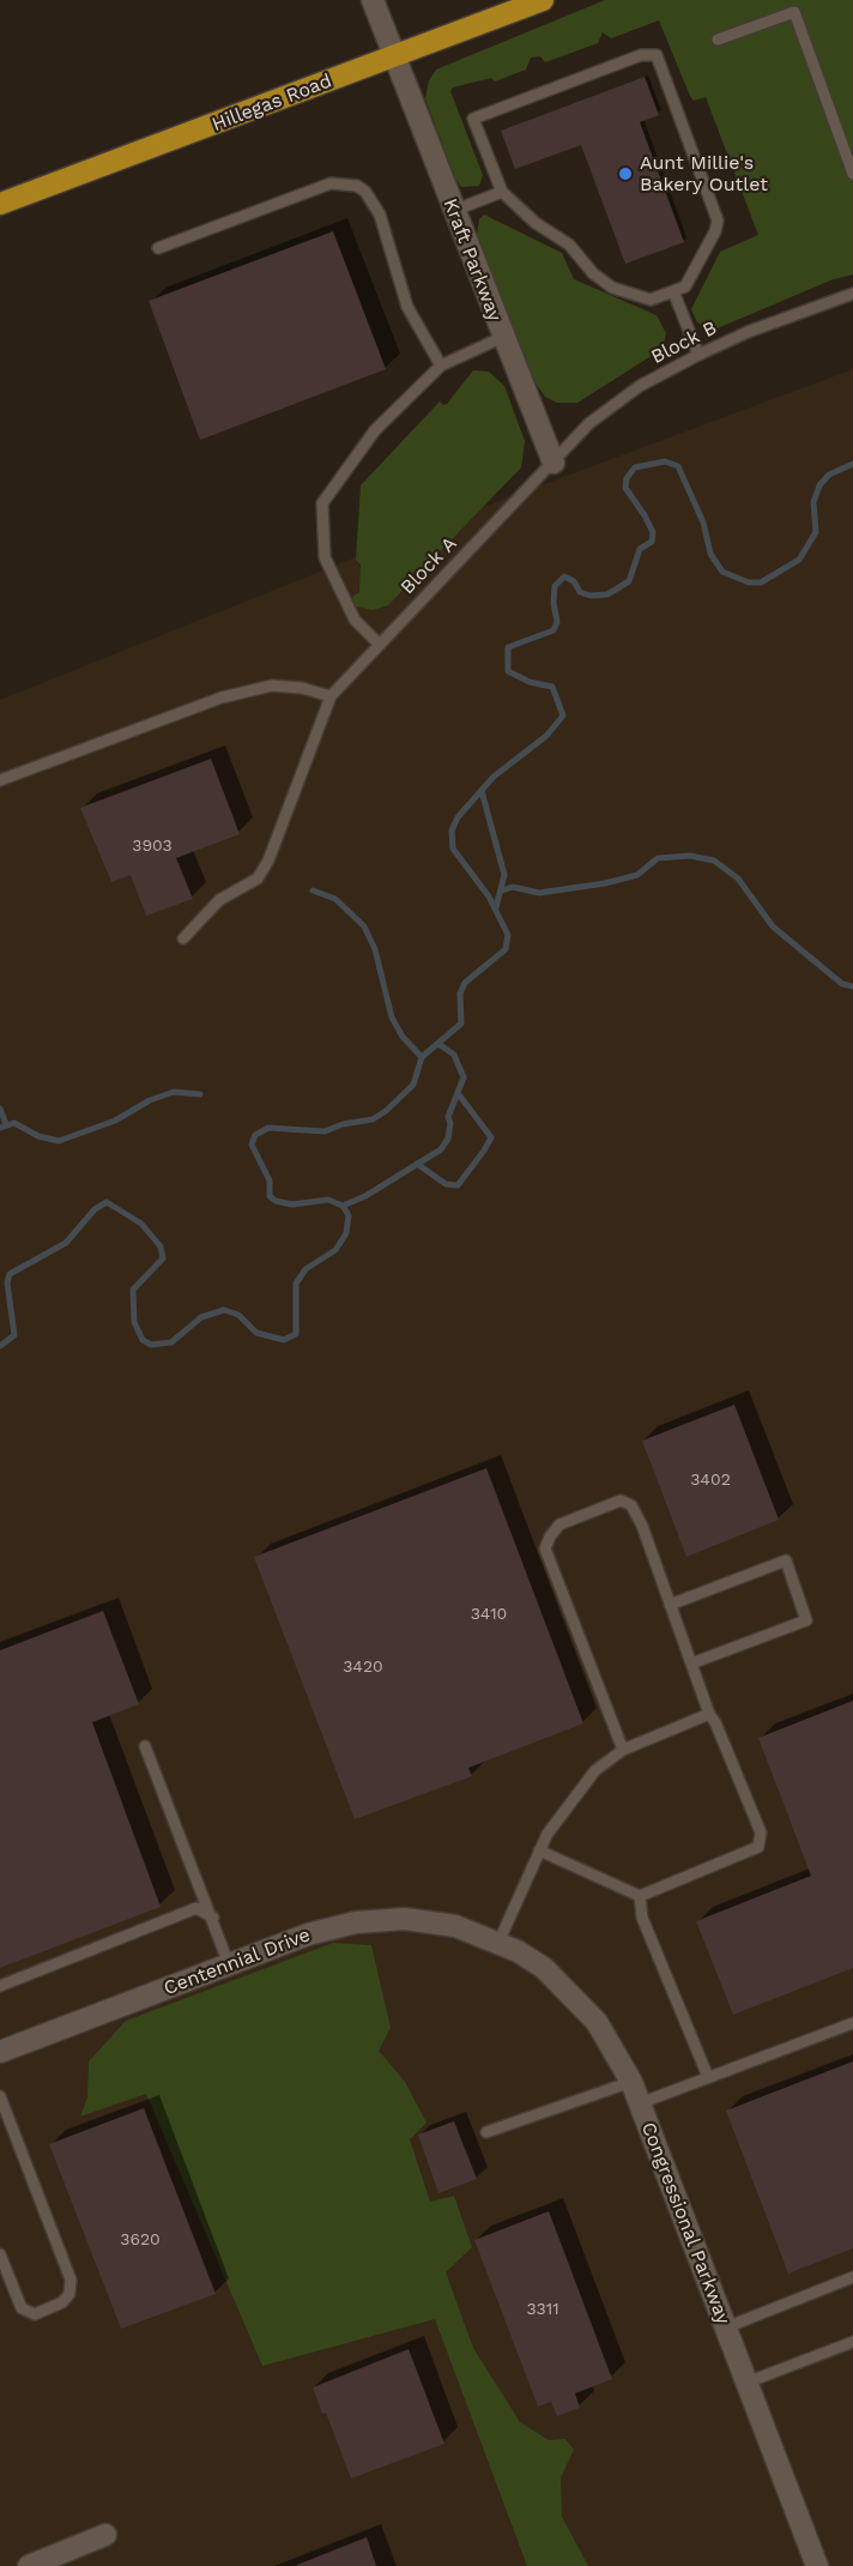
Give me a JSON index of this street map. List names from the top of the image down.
{
  "streets": {
    "main road": ["Hillegas Road"],
    "street": ["Kraft Parkway", "Centennial Drive", "Congressional Parkway"],
    "lane": ["Block B", "Block A"]
  },
  "crossings": [
    ["Hillegas Road", "Kraft Parkway"],
    ["Kraft Parkway", "Block B"],
    ["Kraft Parkway", "Block A"],
    ["Block B", "Block A"],
    ["Centennial Drive", "Congressional Parkway"]
  ],
  "places": ["Aunt Millie's Bakery Outlet"],
  "house_numbers": [
    "3903",
    "3402",
    "3410",
    "3420",
    "3620",
    "3311"
  ]
}
